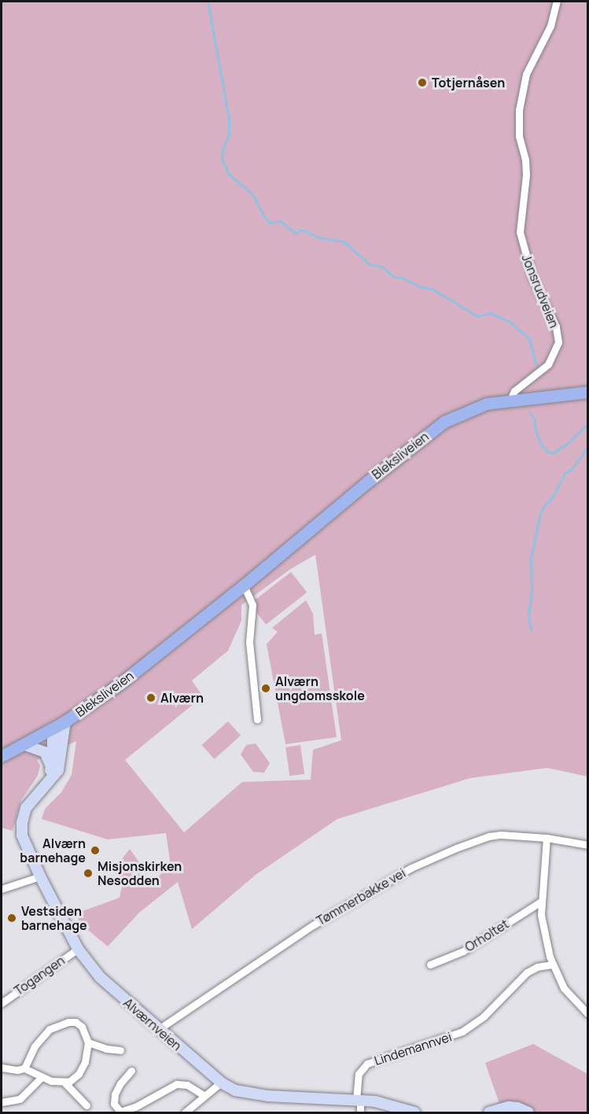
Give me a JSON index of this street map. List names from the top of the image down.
{
  "streets": {
    "main road": ["Bleksliveien", "Alværnveien"],
    "street": [
      "Jonsrudveien",
      "Tømmerbakke vei",
      "Orholtet",
      "Togangen",
      "Lindemannvei"
    ]
  },
  "crossings": [
    ["Jonsrudveien", "Bleksliveien"],
    ["Bleksliveien", "Alværnveien"],
    ["Tømmerbakke vei", "Alværnveien"],
    ["Togangen", "Alværnveien"],
    ["Alværnveien", "Lindemannvei"]
  ],
  "places": [
    "Totjernåsen",
    "Alværn ungdomsskole",
    "Alværn",
    "Alværn barnehage",
    "Misjonskirken Nesodden",
    "Vestsiden barnehage"
  ]
}
